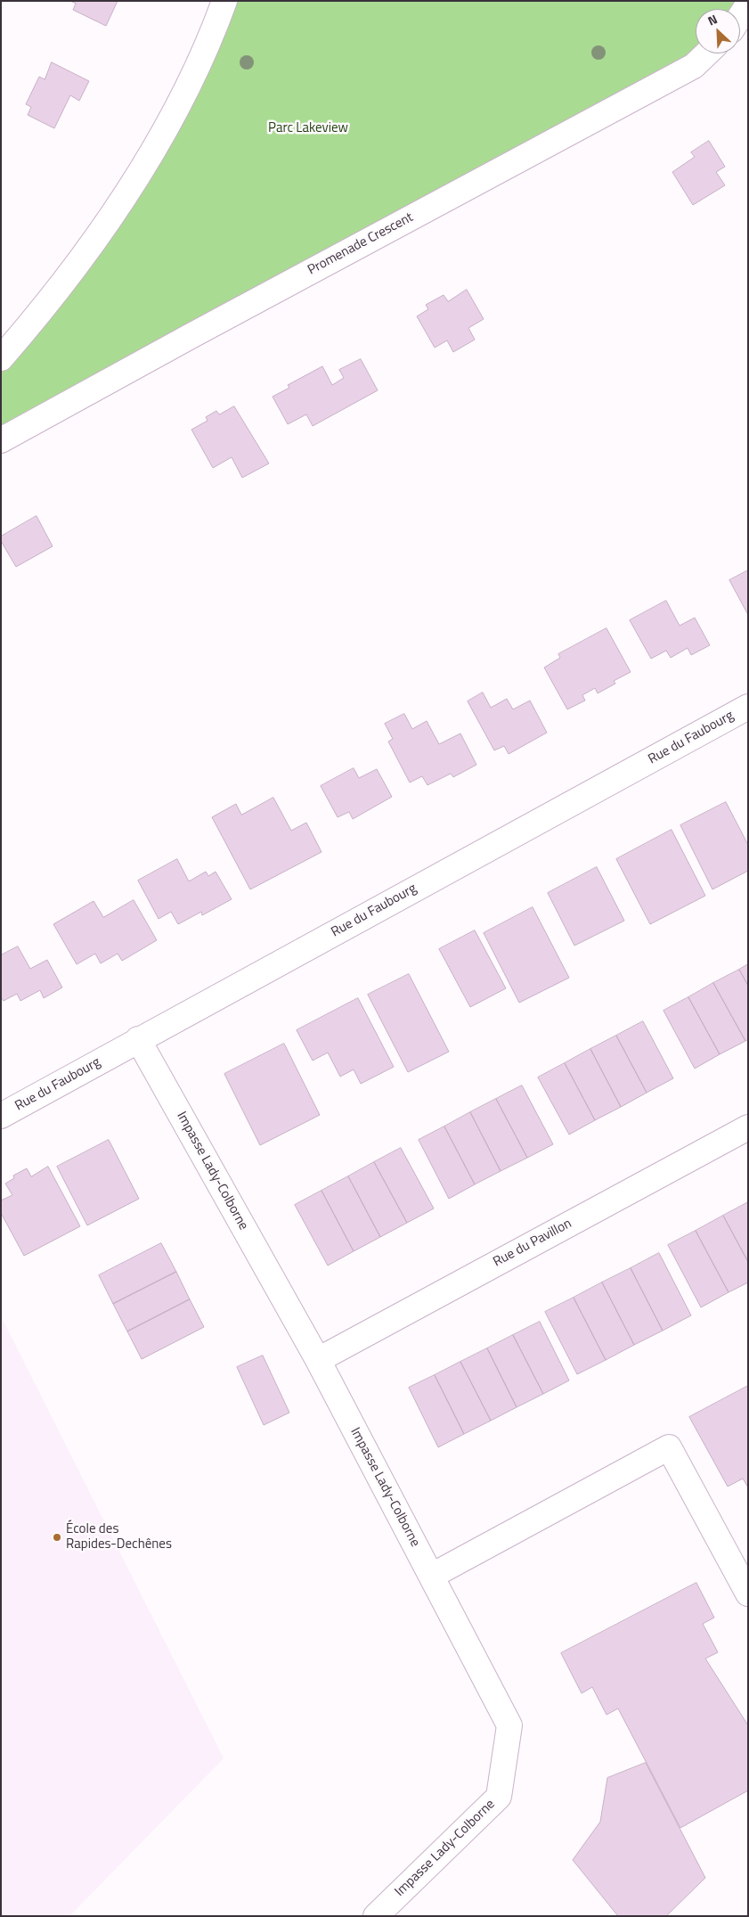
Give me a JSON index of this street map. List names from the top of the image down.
{
  "streets": {
    "street": [
      "Promenade Crescent",
      "Rue du Faubourg",
      "Impasse Lady-Colborne",
      "Rue du Pavillon"
    ]
  },
  "crossings": [
    ["Rue du Faubourg", "Impasse Lady-Colborne"],
    ["Impasse Lady-Colborne", "Rue du Pavillon"]
  ],
  "parks": ["Parc Lakeview"],
  "places": ["École des Rapides-Dechênes"],
  "north": "top left"
}
